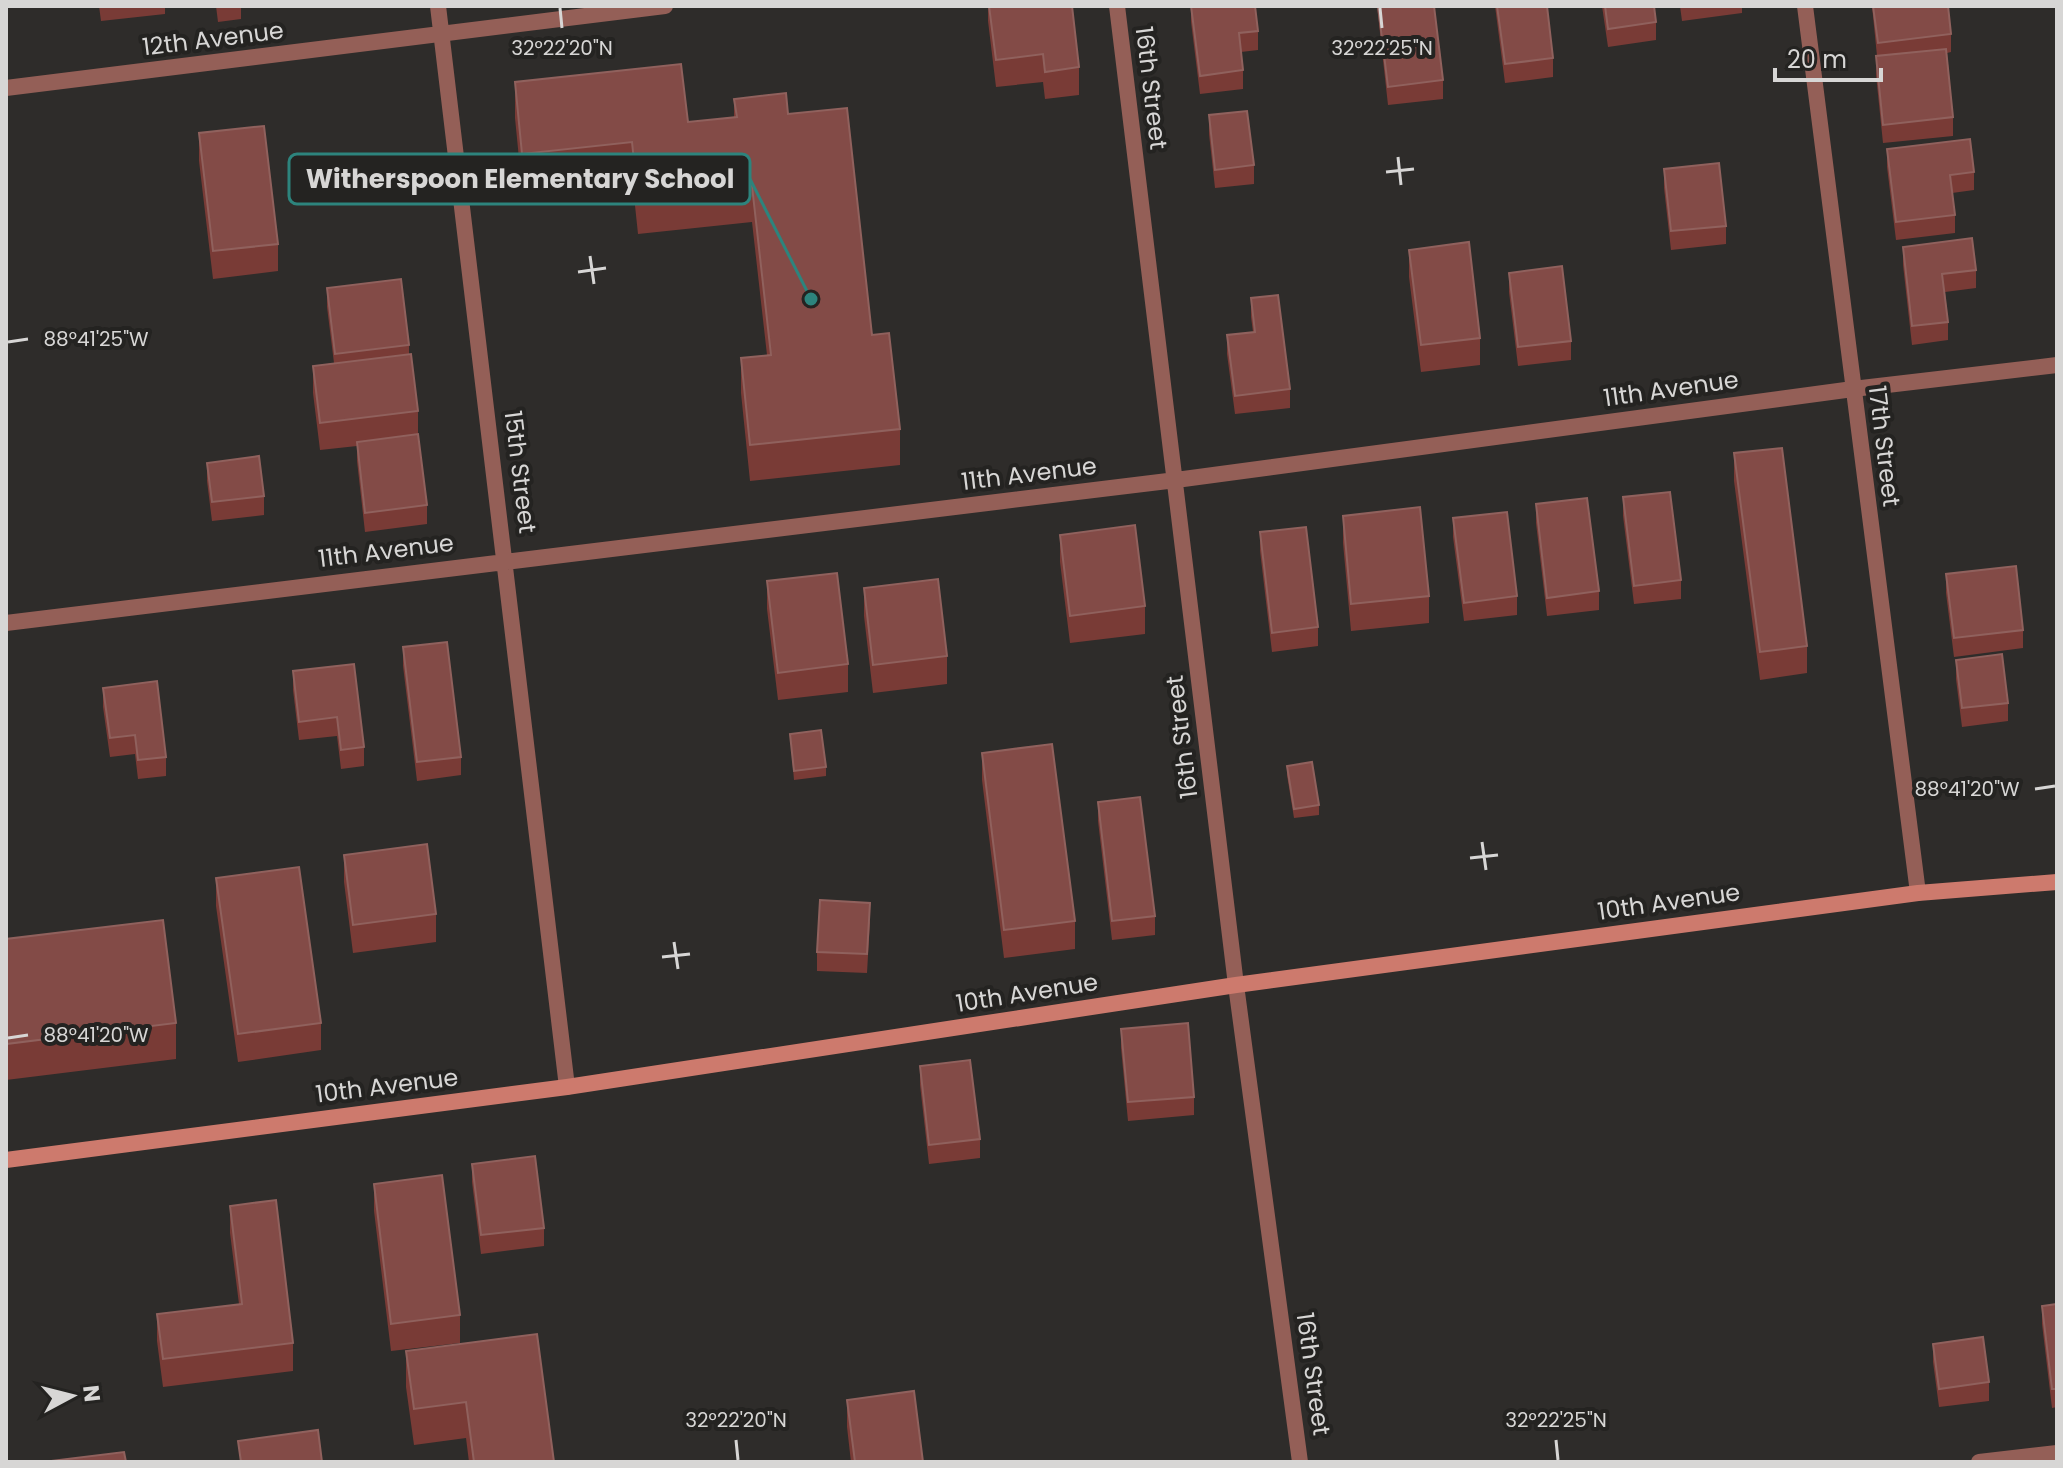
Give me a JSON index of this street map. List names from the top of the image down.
{
  "streets": {
    "street": [
      "12th Avenue",
      "16th Street",
      "11th Avenue",
      "17th Street",
      "15th Street",
      "10th Avenue"
    ]
  },
  "crossings": [
    ["12th Avenue", "15th Street"],
    ["16th Street", "11th Avenue"],
    ["16th Street", "10th Avenue"],
    ["11th Avenue", "17th Street"],
    ["11th Avenue", "15th Street"],
    ["17th Street", "10th Avenue"],
    ["15th Street", "10th Avenue"]
  ],
  "places": ["Witherspoon Elementary School"],
  "scale_bar": "20 m",
  "north": "right",
  "coordinates": [
    "32°22'20\"N",
    "32°22'25\"N",
    "88°41'25\"W",
    "88°41'20\"W"
  ]
}
